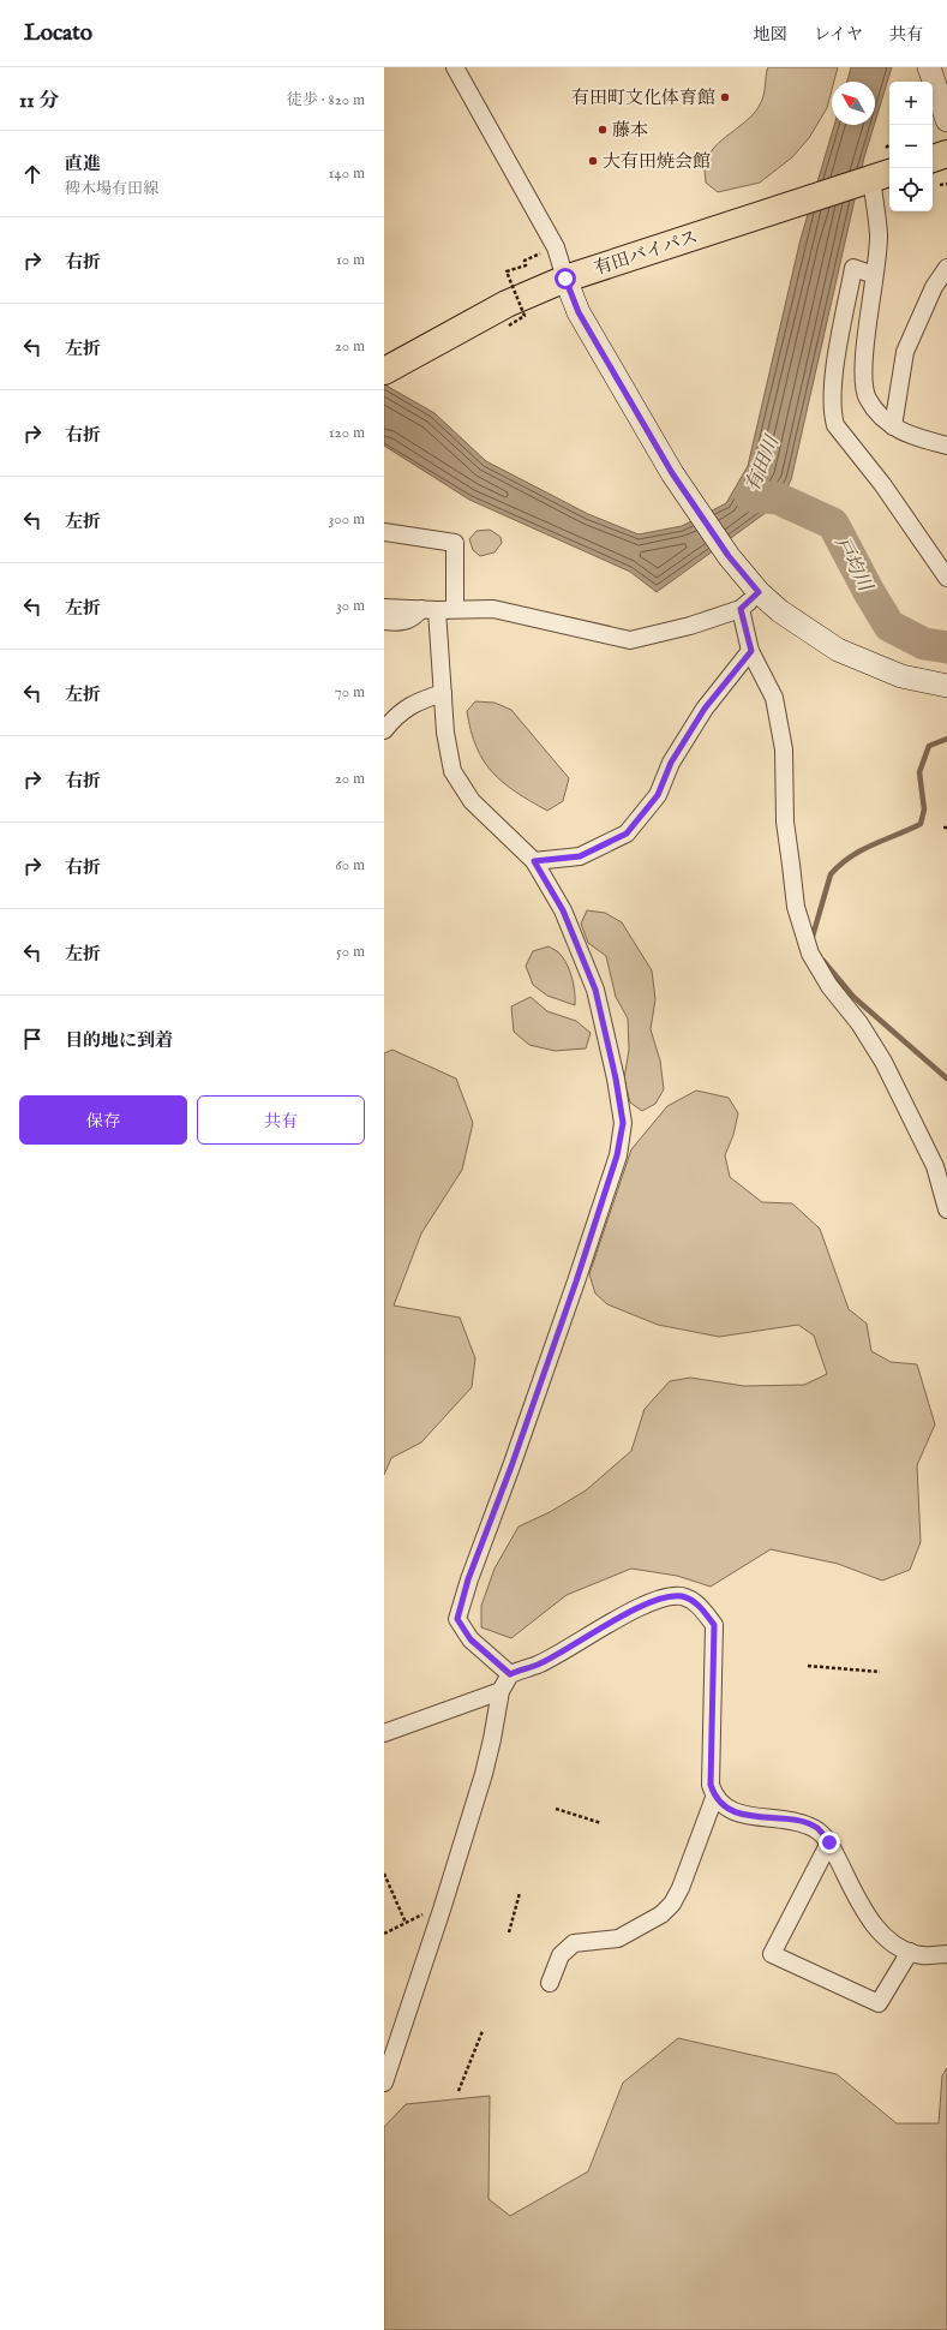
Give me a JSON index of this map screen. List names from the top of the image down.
{
  "streets": {
    "highway": ["有田バイパス"]
  },
  "water": ["有田川", "戸均川"],
  "places": ["有田町文化体育館", "藤本", "大有田焼会館"],
  "north": "top left",
  "page": {
    "header": "Locato",
    "nav": ["地図", "レイヤ", "共有"],
    "heading": ["11 分", "徒歩 · 820 m"],
    "map_buttons": ["+", "−"],
    "list": [
      ["直進", "稗木場有田線", "140 m"],
      ["右折", "10 m"],
      ["左折", "20 m"],
      ["右折", "120 m"],
      ["左折", "300 m"],
      ["左折", "30 m"],
      ["左折", "70 m"],
      ["右折", "20 m"],
      ["右折", "60 m"],
      ["左折", "50 m"],
      "目的地に到着"
    ],
    "buttons": ["保存", "共有"]
  }
}
